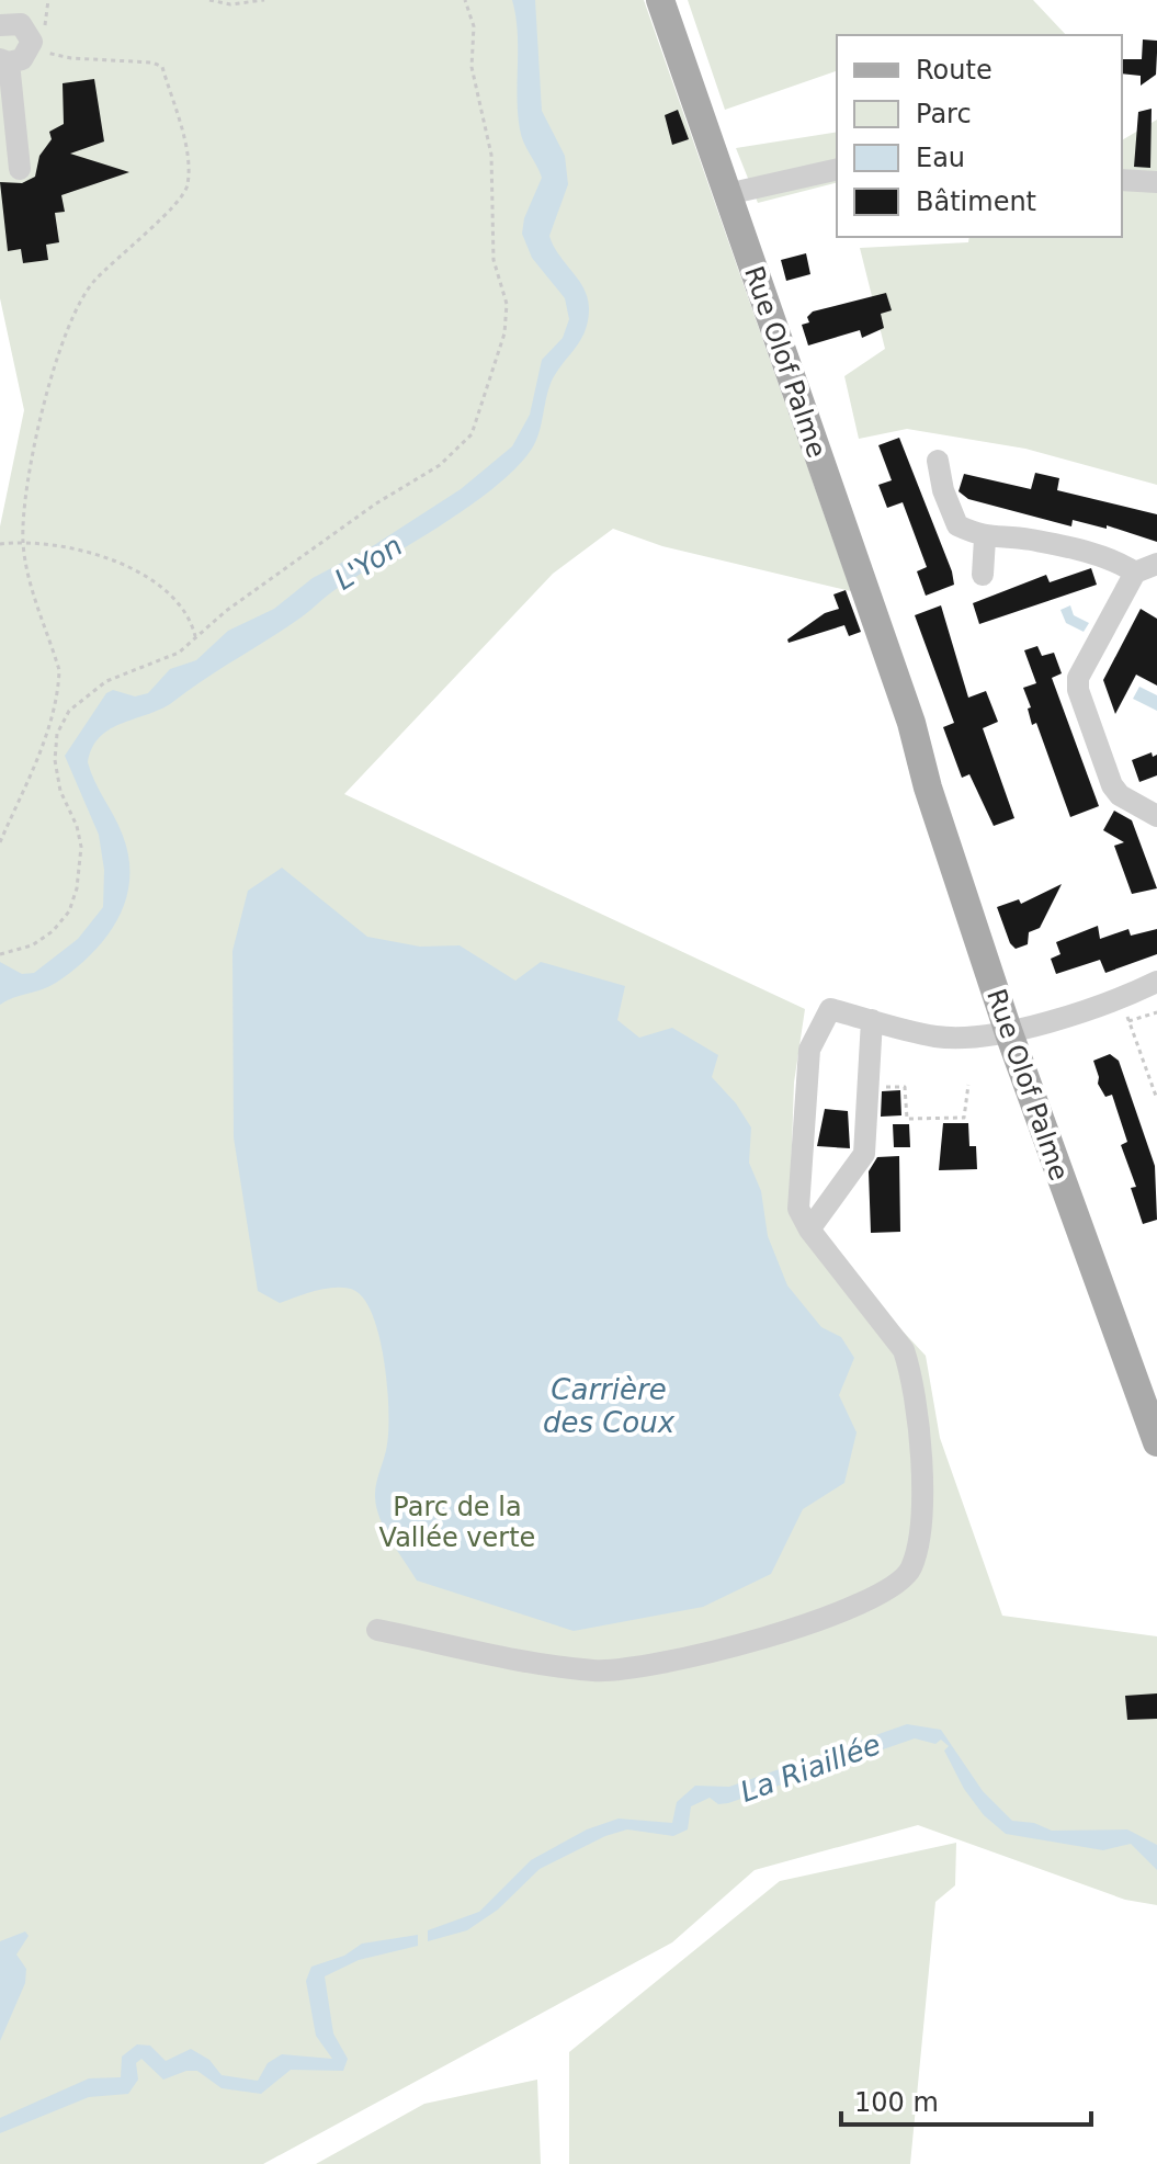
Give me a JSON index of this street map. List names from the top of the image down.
{
  "streets": {
    "main road": ["Rue Olof Palme"]
  },
  "water": ["L'Yon", "Carrière des Coux", "La Riaillée"],
  "parks": ["Parc de la Vallée verte"],
  "legend": [
    "Route",
    "Parc",
    "Eau",
    "Bâtiment"
  ],
  "scale_bar": "100 m"
}
